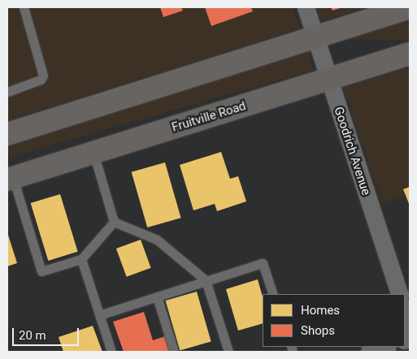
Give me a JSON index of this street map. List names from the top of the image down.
{
  "streets": {
    "main road": ["Fruitville Road"],
    "street": ["Goodrich Avenue"]
  },
  "crossings": [
    ["Fruitville Road", "Goodrich Avenue"]
  ],
  "legend": ["Homes", "Shops"],
  "scale_bar": "20 m"
}
